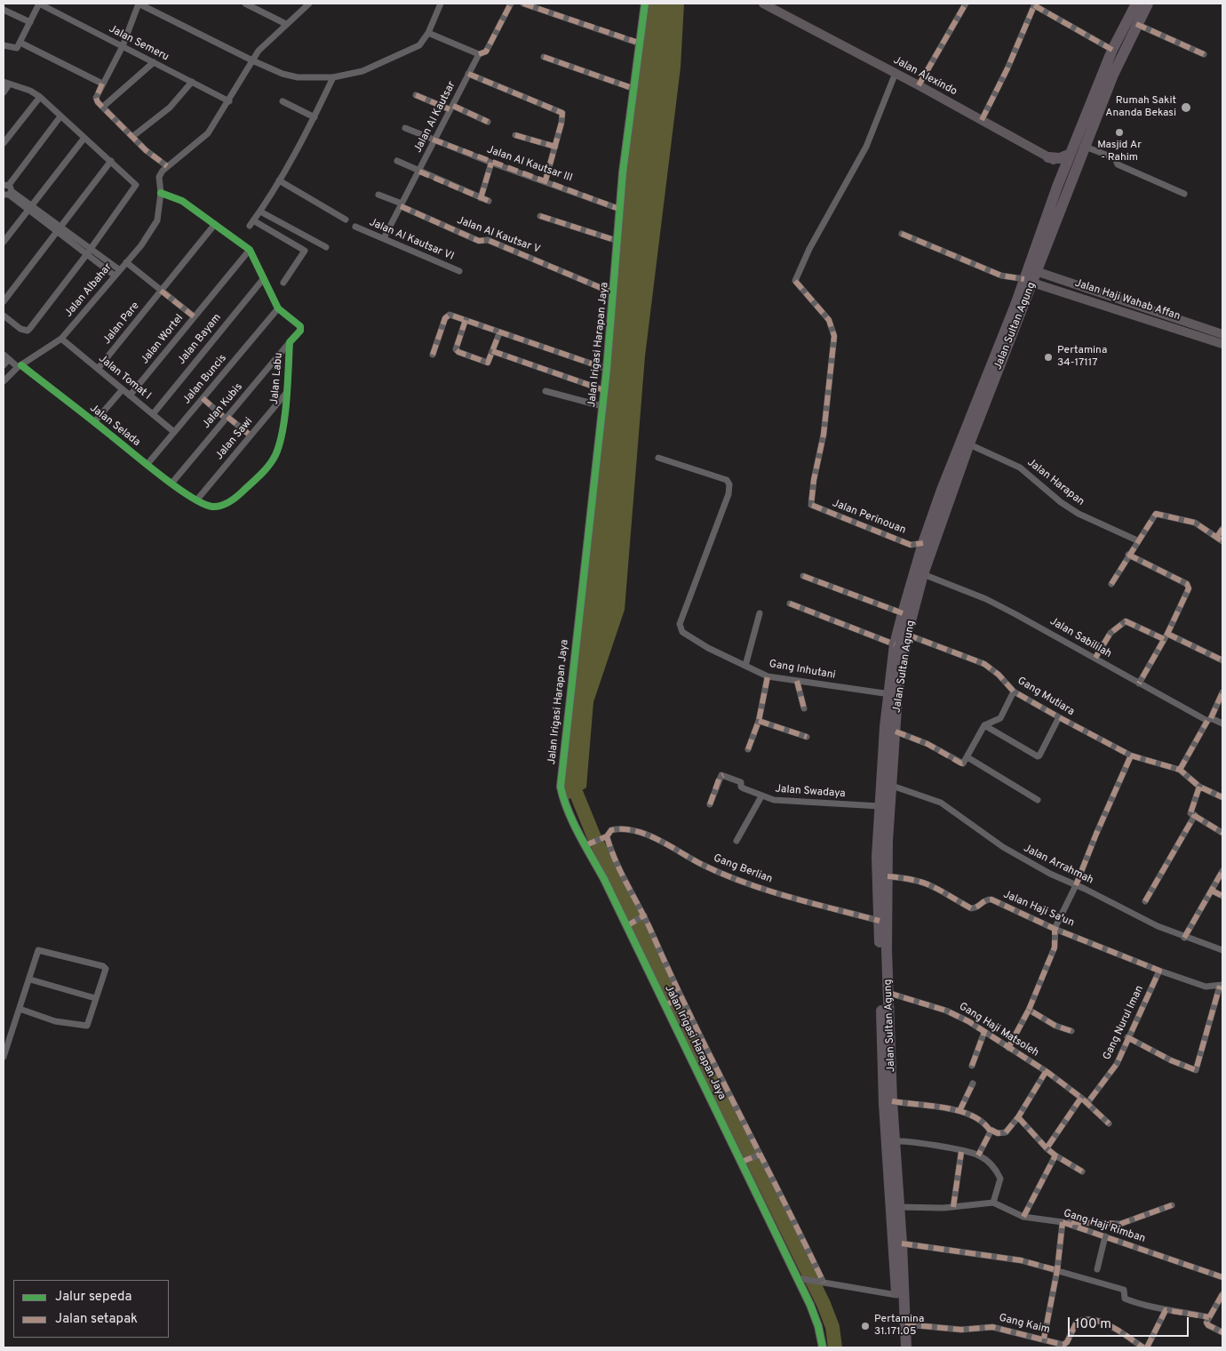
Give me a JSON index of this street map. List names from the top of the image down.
{
  "streets": {
    "highway": ["Jalan Sultan Agung"],
    "street": [
      "Jalan Semeru",
      "Jalan Alexindo",
      "Jalan Al Kautsar",
      "Jalan Al Kautsar III",
      "Jalan Al Kautsar V",
      "Jalan Al Kautsar VI",
      "Jalan Albahar",
      "Jalan Haji Wahab Affan",
      "Jalan Pare",
      "Jalan Wortel",
      "Jalan Bayam",
      "Jalan Irigasi Harapan Jaya",
      "Jalan Tomat I",
      "Jalan Labu",
      "Jalan Buncis",
      "Jalan Kubis",
      "Jalan Selada",
      "Jalan Sawi",
      "Jalan Harapan",
      "Jalan Perinouan",
      "Jalan Sabililah",
      "Gang Inhutani",
      "Gang Mutiara",
      "Jalan Swadaya",
      "Jalan Arrahmah",
      "Gang Berlian",
      "Jalan Haji Sa'un",
      "Gang Nurul Iman",
      "Gang Haji Matsoleh",
      "Gang Haji Rimban",
      "Gang Kaim"
    ]
  },
  "crossings": [
    ["Jalan Alexindo", "Jalan Perinouan"],
    ["Jalan Al Kautsar", "Jalan Al Kautsar III"],
    ["Jalan Al Kautsar", "Jalan Al Kautsar V"],
    ["Jalan Al Kautsar", "Jalan Al Kautsar VI"],
    ["Jalan Al Kautsar III", "Jalan Irigasi Harapan Jaya"],
    ["Jalan Al Kautsar V", "Jalan Irigasi Harapan Jaya"],
    ["Jalan Albahar", "Jalan Tomat I"],
    ["Jalan Albahar", "Jalan Labu"],
    ["Jalan Albahar", "Jalan Selada"],
    ["Jalan Haji Wahab Affan", "Jalan Sultan Agung"],
    ["Jalan Pare", "Jalan Wortel"],
    ["Jalan Pare", "Jalan Tomat I"],
    ["Jalan Pare", "Jalan Labu"],
    ["Jalan Sultan Agung", "Jalan Harapan"],
    ["Jalan Sultan Agung", "Jalan Perinouan"],
    ["Jalan Sultan Agung", "Jalan Sabililah"],
    ["Jalan Sultan Agung", "Gang Inhutani"],
    ["Jalan Sultan Agung", "Gang Mutiara"],
    ["Jalan Sultan Agung", "Jalan Swadaya"],
    ["Jalan Sultan Agung", "Jalan Arrahmah"],
    ["Jalan Sultan Agung", "Gang Berlian"],
    ["Jalan Sultan Agung", "Jalan Haji Sa'un"],
    ["Jalan Sultan Agung", "Gang Haji Matsoleh"],
    ["Jalan Sultan Agung", "Gang Kaim"],
    ["Jalan Wortel", "Jalan Tomat I"],
    ["Jalan Wortel", "Jalan Labu"],
    ["Jalan Bayam", "Jalan Tomat I"],
    ["Jalan Bayam", "Jalan Labu"],
    ["Jalan Tomat I", "Jalan Buncis"],
    ["Jalan Labu", "Jalan Buncis"],
    ["Jalan Labu", "Jalan Kubis"],
    ["Jalan Labu", "Jalan Selada"],
    ["Jalan Labu", "Jalan Sawi"],
    ["Jalan Buncis", "Jalan Selada"],
    ["Jalan Kubis", "Jalan Selada"],
    ["Jalan Selada", "Jalan Sawi"],
    ["Jalan Haji Sa'un", "Gang Nurul Iman"],
    ["Gang Nurul Iman", "Gang Haji Matsoleh"]
  ],
  "places": [
    "Rumah Sakit Ananda Bekasi",
    "Masjid Ar - Rahim",
    "Pertamina 34-17117",
    "Pertamina 31.171.05"
  ],
  "legend": ["Jalur sepeda", "Jalan setapak"],
  "scale_bar": "100 m"
}
